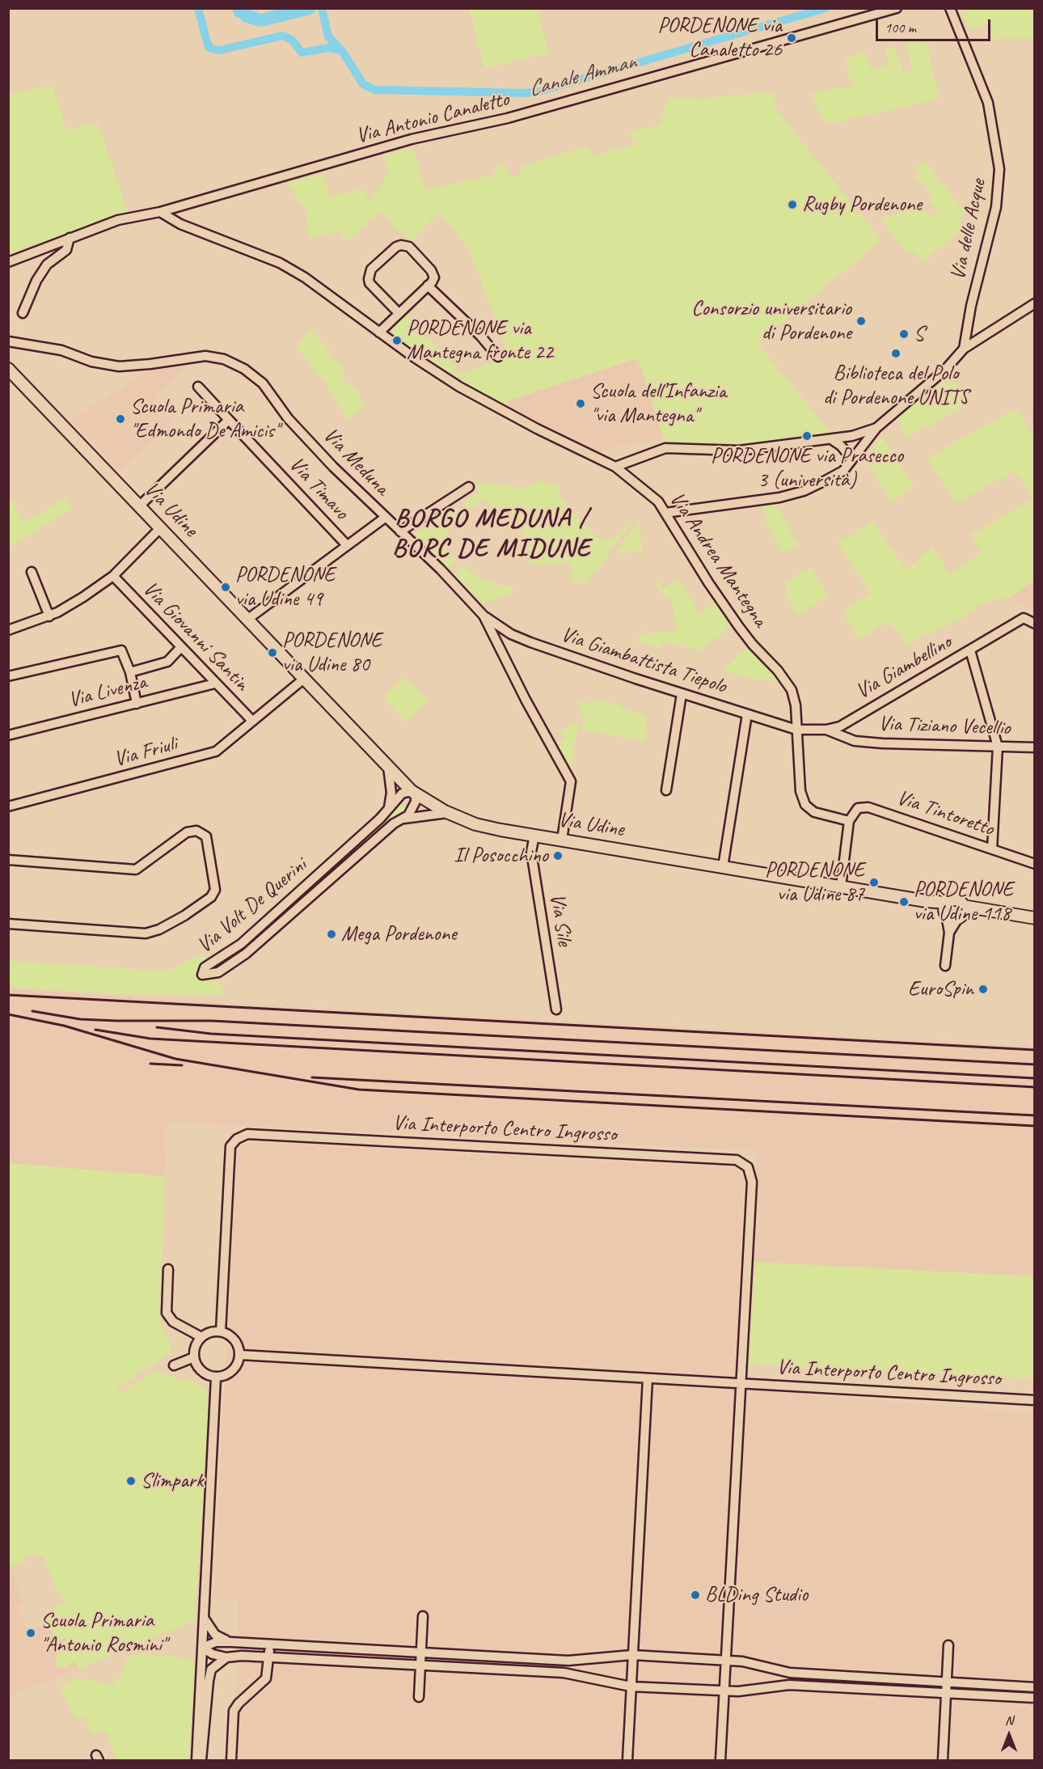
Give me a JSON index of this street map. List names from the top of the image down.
{
  "streets": {
    "main road": ["Via Udine"],
    "street": [
      "Via Antonio Canaletto",
      "Via delle Acque",
      "Via Meduna",
      "Via Timavo",
      "Via Andrea Mantegna",
      "Via Giovanni Santin",
      "Via Giambattista Tiepolo",
      "Via Giambellino",
      "Via Livenza",
      "Via Tiziano Vecellio",
      "Via Friuli",
      "Via Tintoretto",
      "Via Volt De Querini",
      "Via Sile",
      "Via Interporto Centro Ingrosso"
    ]
  },
  "crossings": [
    ["Via Antonio Canaletto", "Via Andrea Mantegna"],
    ["Via Meduna", "Via Udine"],
    ["Via Meduna", "Via Giambattista Tiepolo"],
    ["Via Udine", "Via Friuli"],
    ["Via Udine", "Via Volt De Querini"],
    ["Via Udine", "Via Sile"],
    ["Via Andrea Mantegna", "Via Giambattista Tiepolo"],
    ["Via Andrea Mantegna", "Via Giambellino"],
    ["Via Andrea Mantegna", "Via Tintoretto"],
    ["Via Giovanni Santin", "Via Livenza"],
    ["Via Giovanni Santin", "Via Friuli"],
    ["Via Giambattista Tiepolo", "Via Giambellino"],
    ["Via Giambellino", "Via Tiziano Vecellio"]
  ],
  "districts": ["BORGO MEDUNA / BORC DE MIDUNE"],
  "water": ["Canale Amman"],
  "places": [
    "PORDENONE via Canaletto 26",
    "Rugby Pordenone",
    "Consorzio universitario di Pordenone",
    "S",
    "PORDENONE via Mantegna fronte 22",
    "Biblioteca del Polo di Pordenone UNITS",
    "Scuola dell’Infanzia \"via Mantegna\"",
    "Scuola Primaria \"Edmondo De Amicis\"",
    "PORDENONE via Prasecco 3 (università)",
    "PORDENONE via Udine 49",
    "PORDENONE via Udine 80",
    "Il Posocchino",
    "PORDENONE via Udine 87",
    "PORDENONE via Udine 118",
    "Mega Pordenone",
    "EuroSpin",
    "Slimpark",
    "BLDing Studio",
    "Scuola Primaria \"Antonio Rosmini\""
  ],
  "scale_bar": "100 m",
  "north": "top"
}
